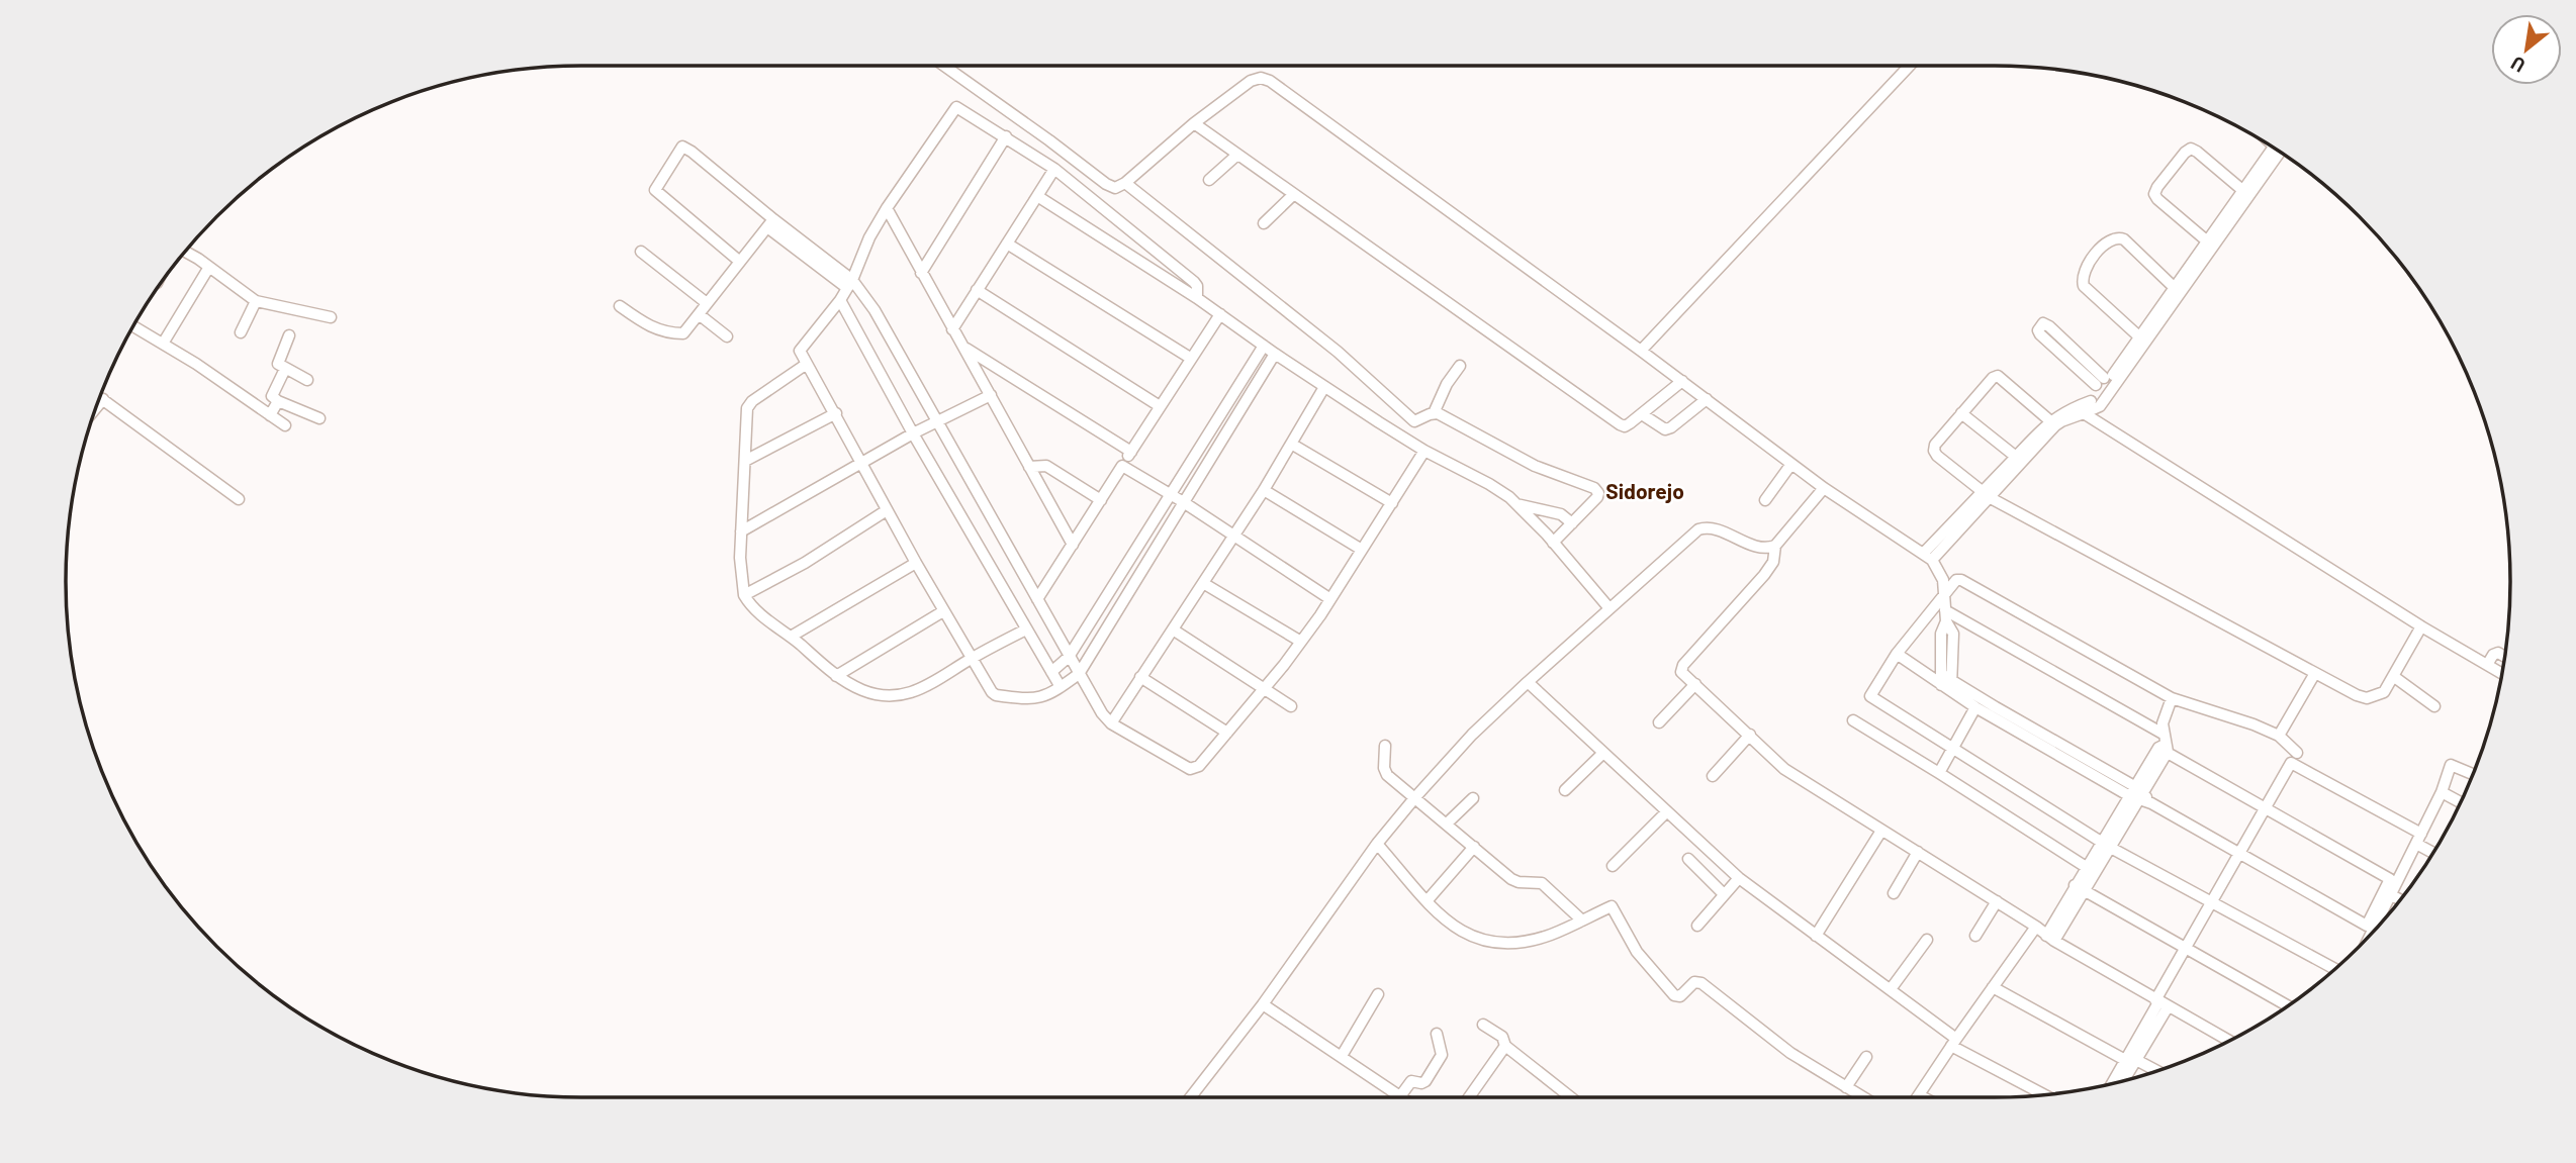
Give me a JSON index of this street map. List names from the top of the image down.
{
  "districts": ["Sidorejo"],
  "north": "bottom left"
}
